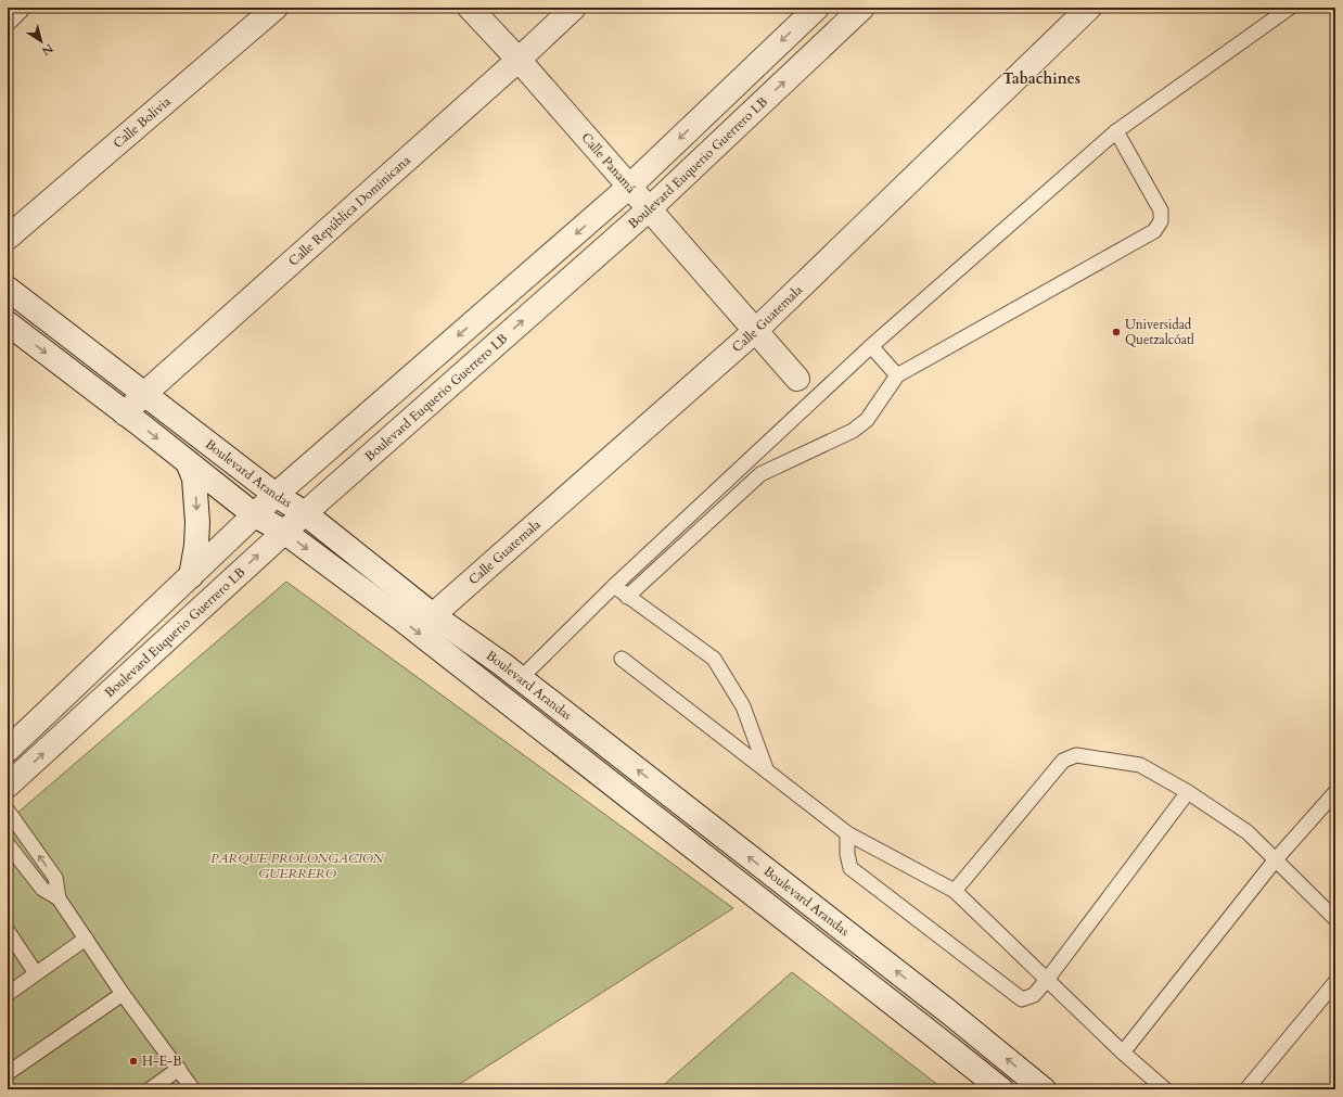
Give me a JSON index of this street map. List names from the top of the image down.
{
  "streets": {
    "street": [
      "Calle Bolivia",
      "Calle Panamá",
      "Boulevard Euquerio Guerrero LB",
      "Calle República Dominicana",
      "Calle Guatemala",
      "Boulevard Arandas"
    ]
  },
  "crossings": [
    ["Calle Panamá", "Boulevard Euquerio Guerrero LB"],
    ["Calle Panamá", "Calle República Dominicana"],
    ["Calle Panamá", "Calle Guatemala"],
    ["Boulevard Euquerio Guerrero LB", "Boulevard Arandas"],
    ["Calle República Dominicana", "Boulevard Arandas"],
    ["Calle Guatemala", "Boulevard Arandas"]
  ],
  "districts": ["Tabachines"],
  "parks": ["PARQUE PROLONGACION GUERRERO"],
  "places": ["Universidad Quetzalcóatl", "H-E-B"],
  "north": "bottom right"
}
